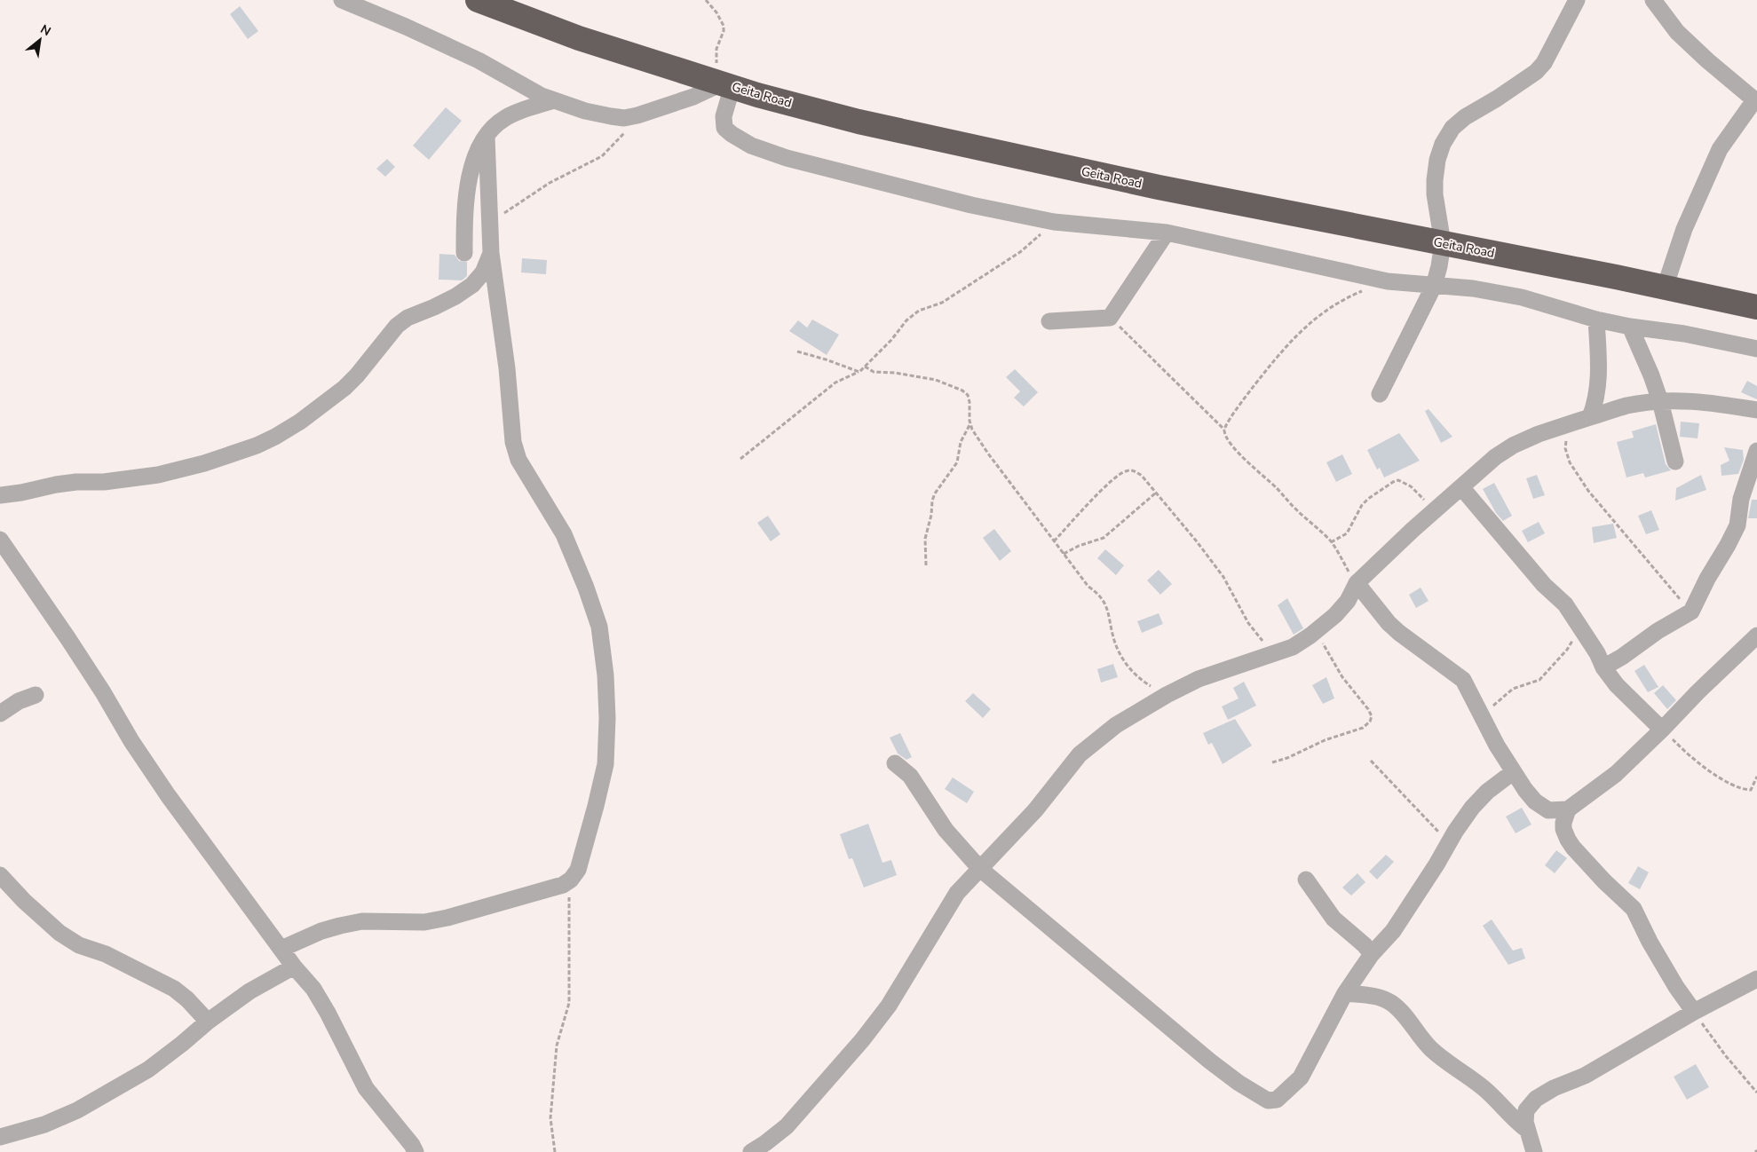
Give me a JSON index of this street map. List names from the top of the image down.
{
  "streets": {
    "highway": ["Geita Road"]
  },
  "north": "top right"
}
